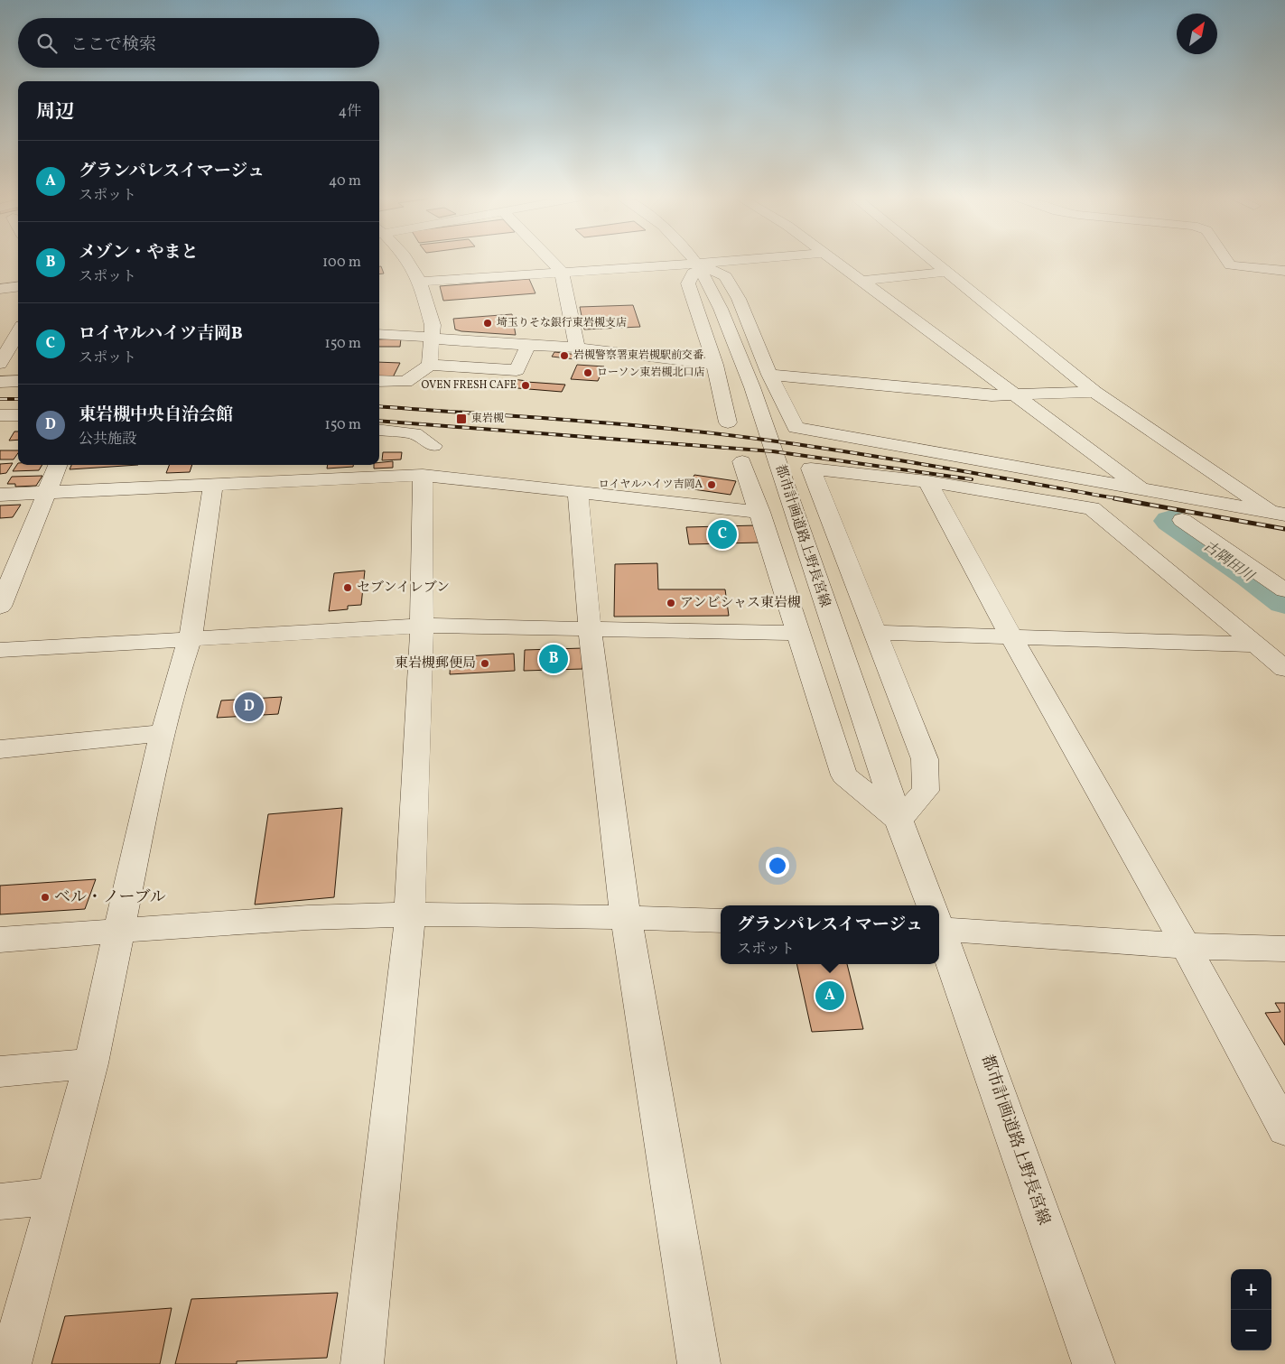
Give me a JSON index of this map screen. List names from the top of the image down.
{
  "streets": {
    "street": ["都市計画道路上野長宮線"]
  },
  "water": ["古隅田川"],
  "places": {
    "other": [
      "埼玉りそな銀行東岩槻支店",
      "岩槻警察署東岩槻駅前交番",
      "ローソン東岩槻北口店",
      "OVEN FRESH CAFE",
      "ロイヤルハイツ吉岡A",
      "セブンイレブン",
      "アンビシャス東岩槻",
      "東岩槻郵便局",
      "ベル・ノーブル"
    ],
    "transit": ["東岩槻"]
  },
  "north": "top right",
  "page": {
    "search": "ここで検索",
    "heading": ["周辺", "4件"],
    "list": [
      {
        "mark": "A",
        "name": "グランパレスイマージュ",
        "note": "スポット",
        "value": "40 m"
      },
      {
        "mark": "B",
        "name": "メゾン・やまと",
        "note": "スポット",
        "value": "100 m"
      },
      {
        "mark": "C",
        "name": "ロイヤルハイツ吉岡B",
        "note": "スポット",
        "value": "150 m"
      },
      {
        "mark": "D",
        "name": "東岩槻中央自治会館",
        "note": "公共施設",
        "value": "150 m"
      }
    ],
    "pins": [
      "C",
      "B",
      "D",
      "A"
    ],
    "popup": ["グランパレスイマージュ", "スポット"],
    "map_buttons": ["+", "−"]
  }
}
